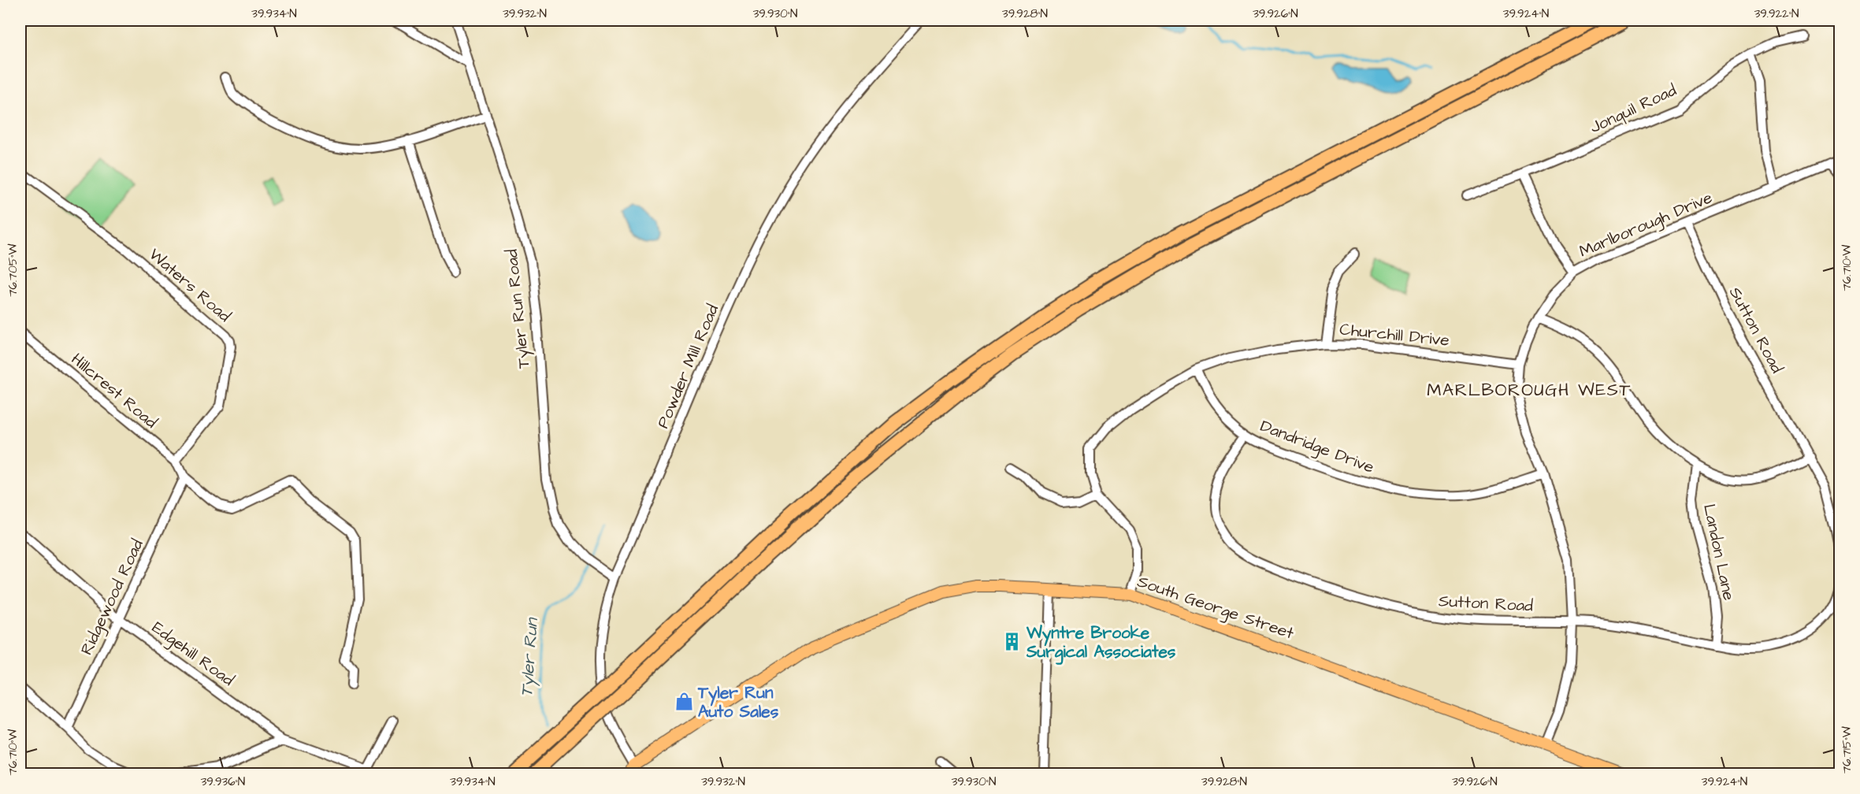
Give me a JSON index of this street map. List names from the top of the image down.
{
  "streets": {
    "main road": ["South George Street"],
    "street": [
      "Jonquil Road",
      "Marlborough Drive",
      "Waters Road",
      "Tyler Run Road",
      "Sutton Road",
      "Churchill Drive",
      "Powder Mill Road",
      "Hillcrest Road",
      "Dandridge Drive",
      "Landon Lane",
      "Ridgewood Road",
      "Edgehill Road"
    ]
  },
  "crossings": [
    ["Marlborough Drive", "Sutton Road"],
    ["Marlborough Drive", "Churchill Drive"],
    ["Marlborough Drive", "Dandridge Drive"],
    ["Marlborough Drive", "South George Street"],
    ["Waters Road", "Hillcrest Road"],
    ["Tyler Run Road", "Powder Mill Road"],
    ["Sutton Road", "Dandridge Drive"],
    ["Sutton Road", "Landon Lane"],
    ["Churchill Drive", "Dandridge Drive"],
    ["Churchill Drive", "South George Street"],
    ["Powder Mill Road", "South George Street"],
    ["Hillcrest Road", "Ridgewood Road"],
    ["Ridgewood Road", "Edgehill Road"]
  ],
  "districts": ["MARLBOROUGH WEST"],
  "water": ["Tyler Run"],
  "places": {
    "building": ["Wyntre Brooke Surgical Associates"],
    "shop": ["Tyler Run Auto Sales"]
  },
  "coordinates": [
    "39.934°N",
    "39.932°N",
    "39.930°N",
    "39.928°N",
    "39.926°N",
    "39.924°N",
    "39.922°N",
    "76.710°W",
    "76.705°W",
    "76.715°W",
    "39.936°N"
  ]
}
